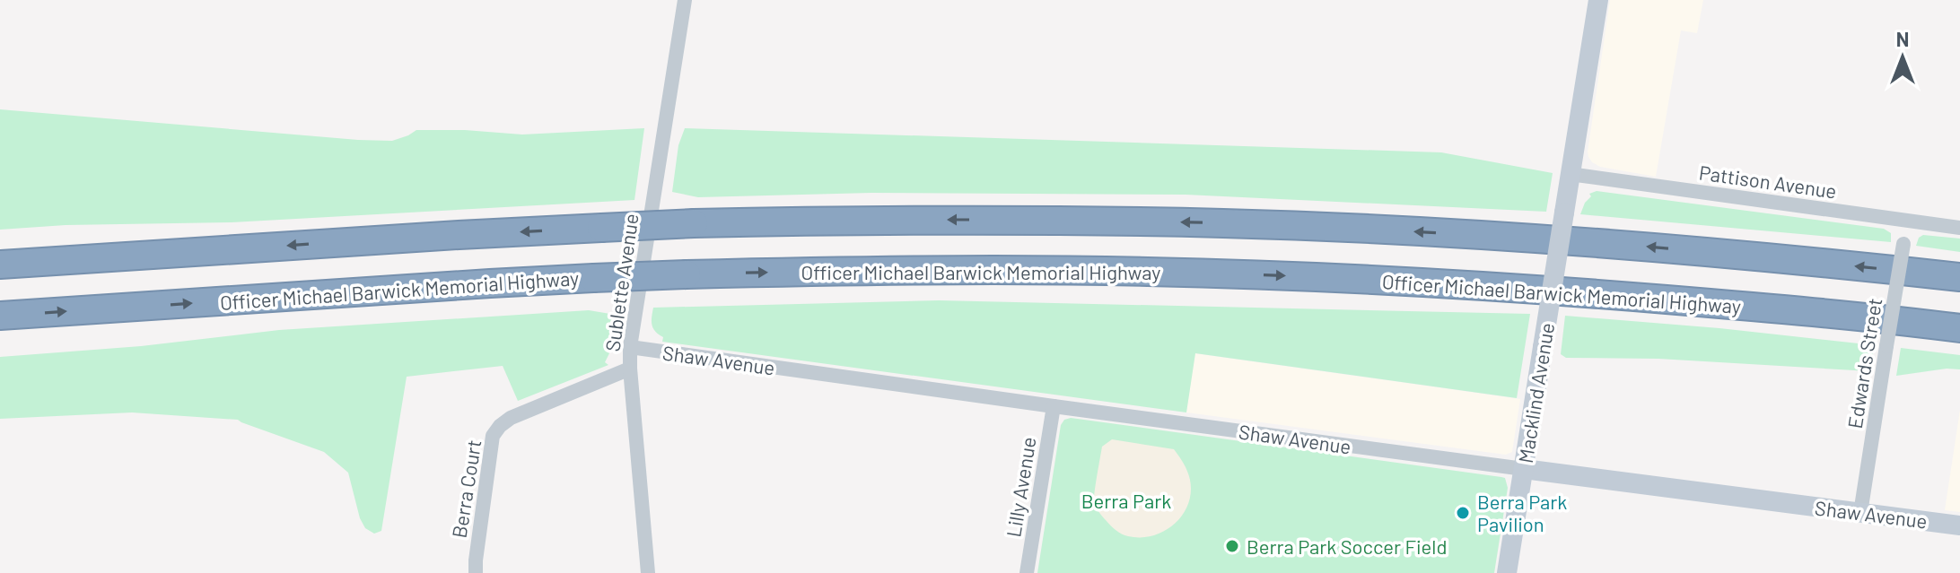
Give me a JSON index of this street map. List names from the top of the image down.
{
  "streets": {
    "highway": ["Officer Michael Barwick Memorial Highway"],
    "street": [
      "Pattison Avenue",
      "Sublette Avenue",
      "Shaw Avenue",
      "Edwards Street",
      "Macklind Avenue",
      "Lilly Avenue",
      "Berra Court"
    ]
  },
  "crossings": [
    ["Pattison Avenue", "Edwards Street"],
    ["Pattison Avenue", "Macklind Avenue"],
    ["Sublette Avenue", "Shaw Avenue"],
    ["Sublette Avenue", "Berra Court"],
    ["Shaw Avenue", "Edwards Street"],
    ["Shaw Avenue", "Macklind Avenue"],
    ["Shaw Avenue", "Lilly Avenue"]
  ],
  "parks": ["Berra Park"],
  "places": ["Berra Park Pavilion", "Berra Park Soccer Field"],
  "north": "top"
}
